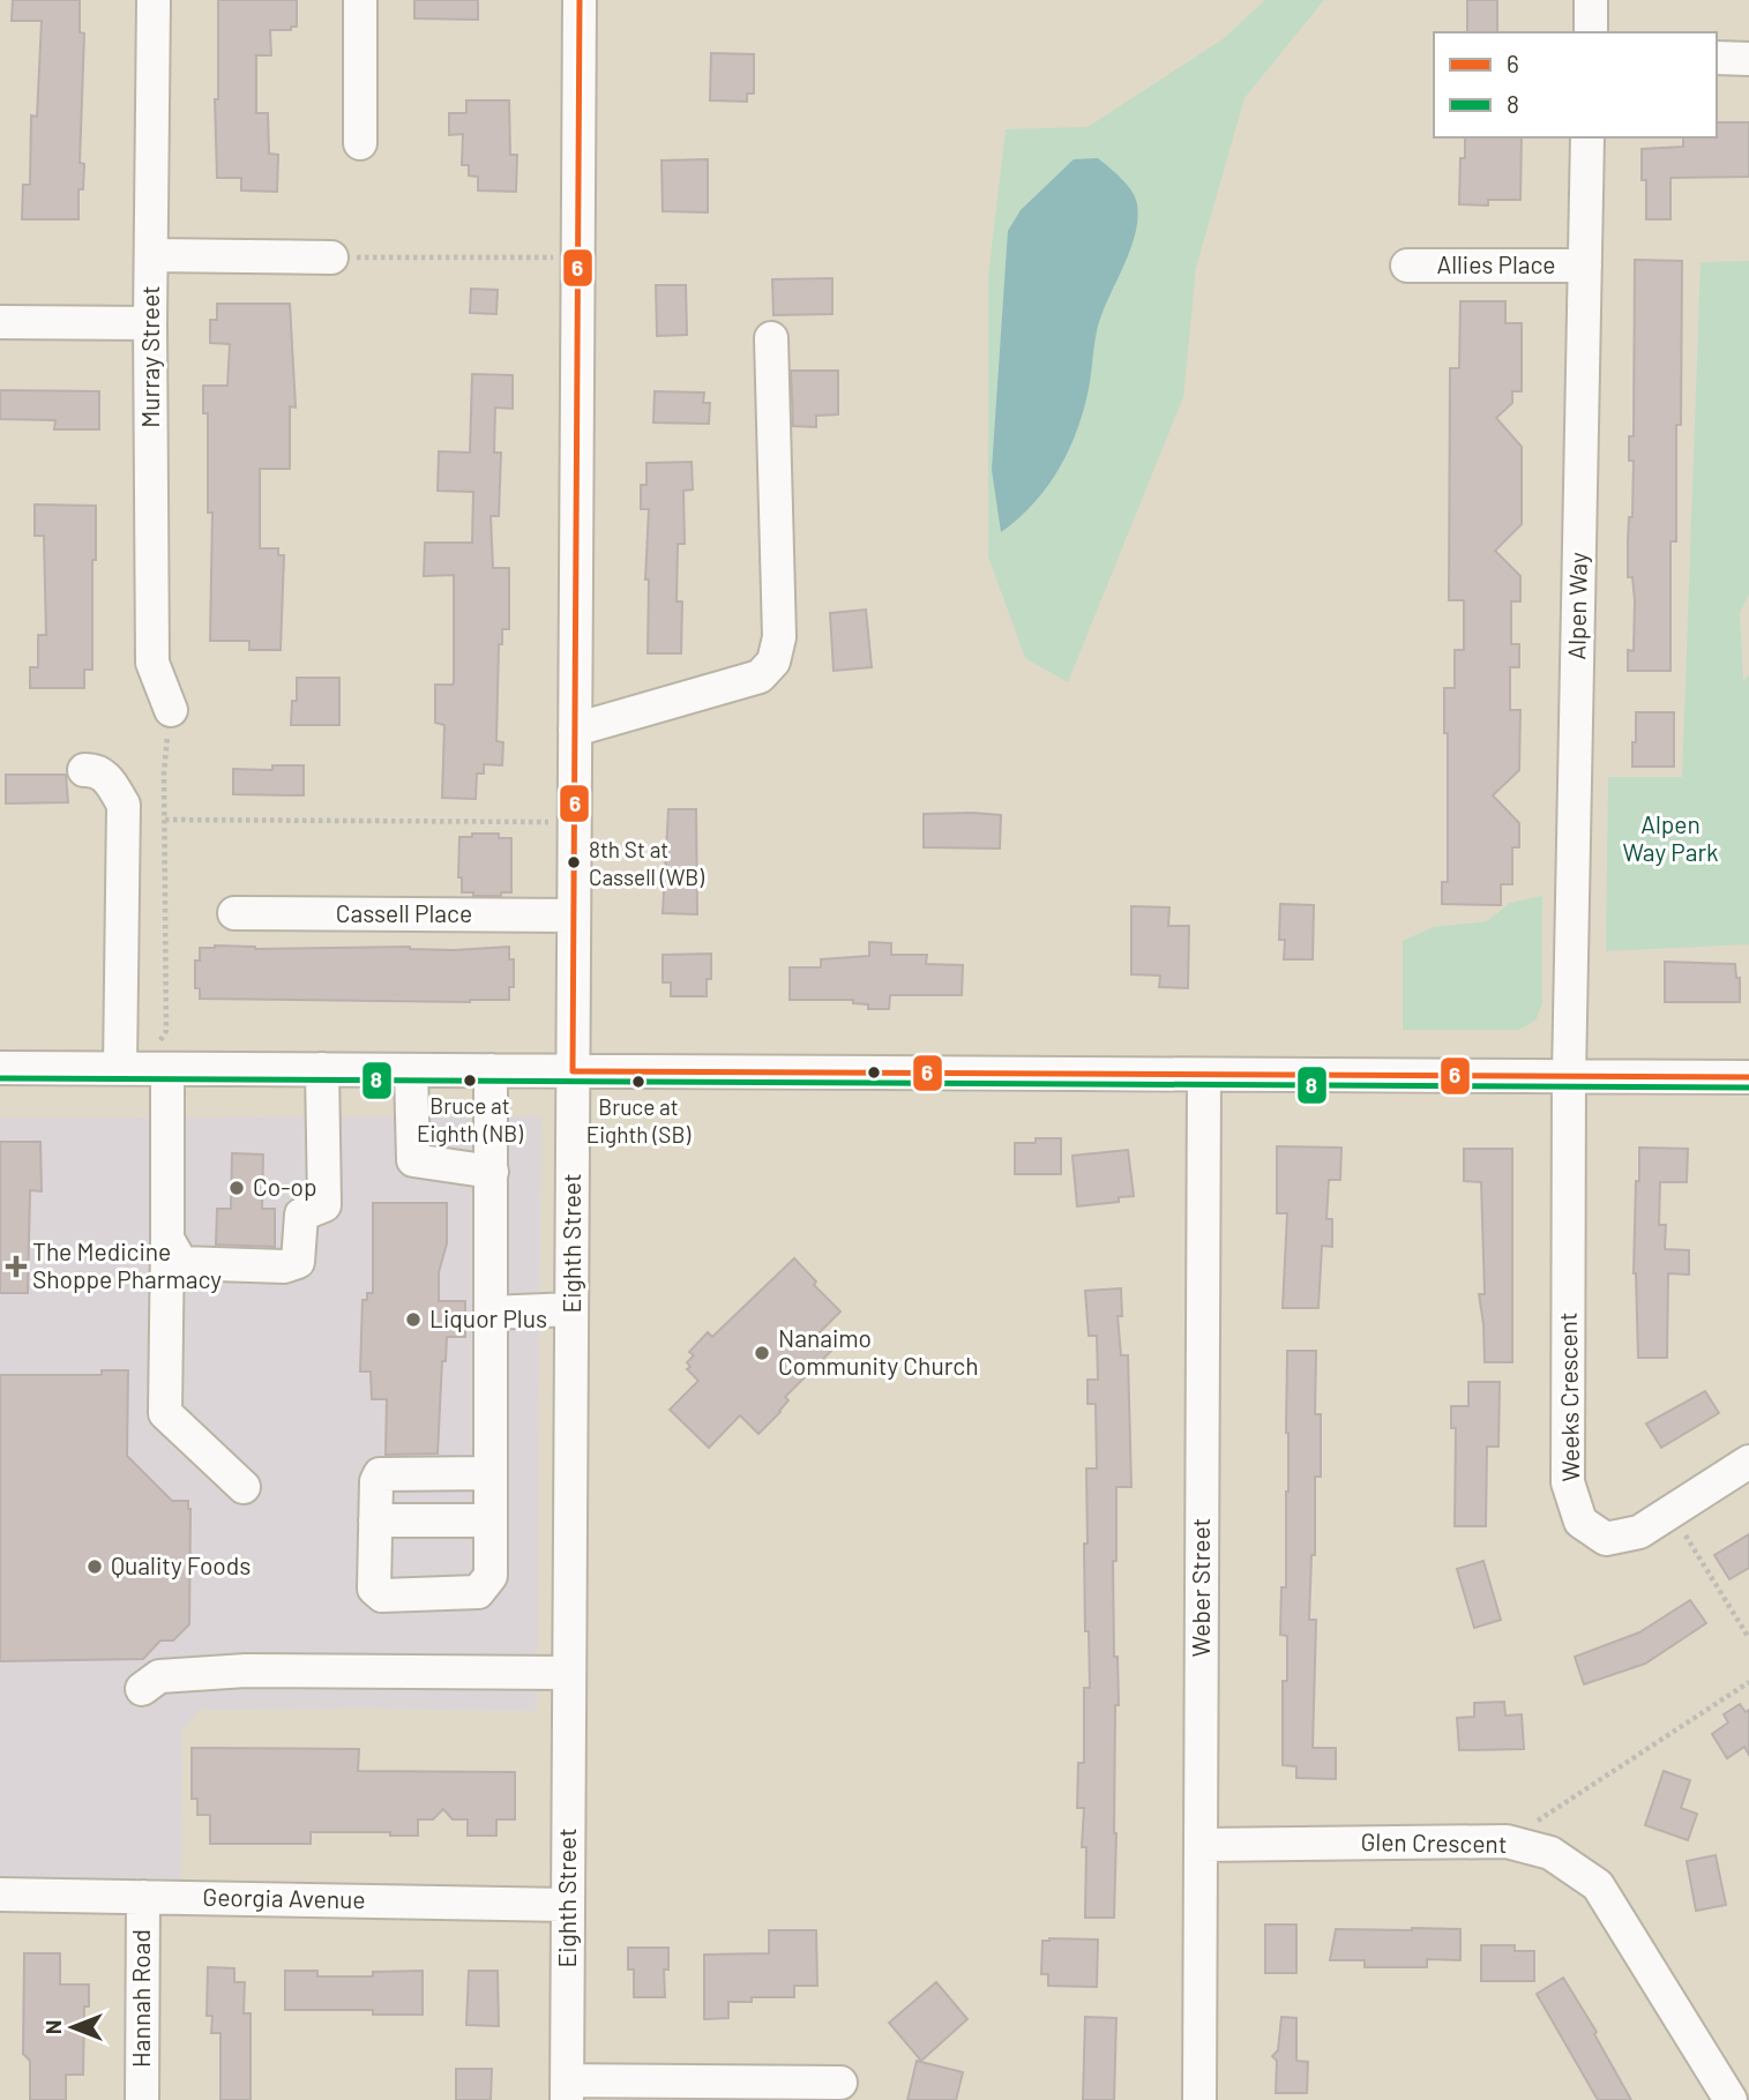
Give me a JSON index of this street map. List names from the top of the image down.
{
  "streets": {
    "street": [
      "Allies Place",
      "Murray Street",
      "Alpen Way",
      "Cassell Place",
      "Eighth Street",
      "Weeks Crescent",
      "Weber Street",
      "Glen Crescent",
      "Georgia Avenue",
      "Hannah Road"
    ]
  },
  "crossings": [
    ["Allies Place", "Alpen Way"],
    ["Alpen Way", "Weeks Crescent"],
    ["Cassell Place", "Eighth Street"],
    ["Eighth Street", "Georgia Avenue"],
    ["Weber Street", "Glen Crescent"],
    ["Georgia Avenue", "Hannah Road"]
  ],
  "parks": ["Alpen Way Park"],
  "places": {
    "other": [
      "8th St at Cassell (WB)",
      "Bruce at Eighth (NB)",
      "Bruce at Eighth (SB)",
      "Co-op",
      "Liquor Plus",
      "Nanaimo Community Church",
      "Quality Foods"
    ],
    "health": ["The Medicine Shoppe Pharmacy"]
  },
  "lines": ["transit line 6", "transit line 8"],
  "legend": ["6", "8"],
  "north": "left"
}
